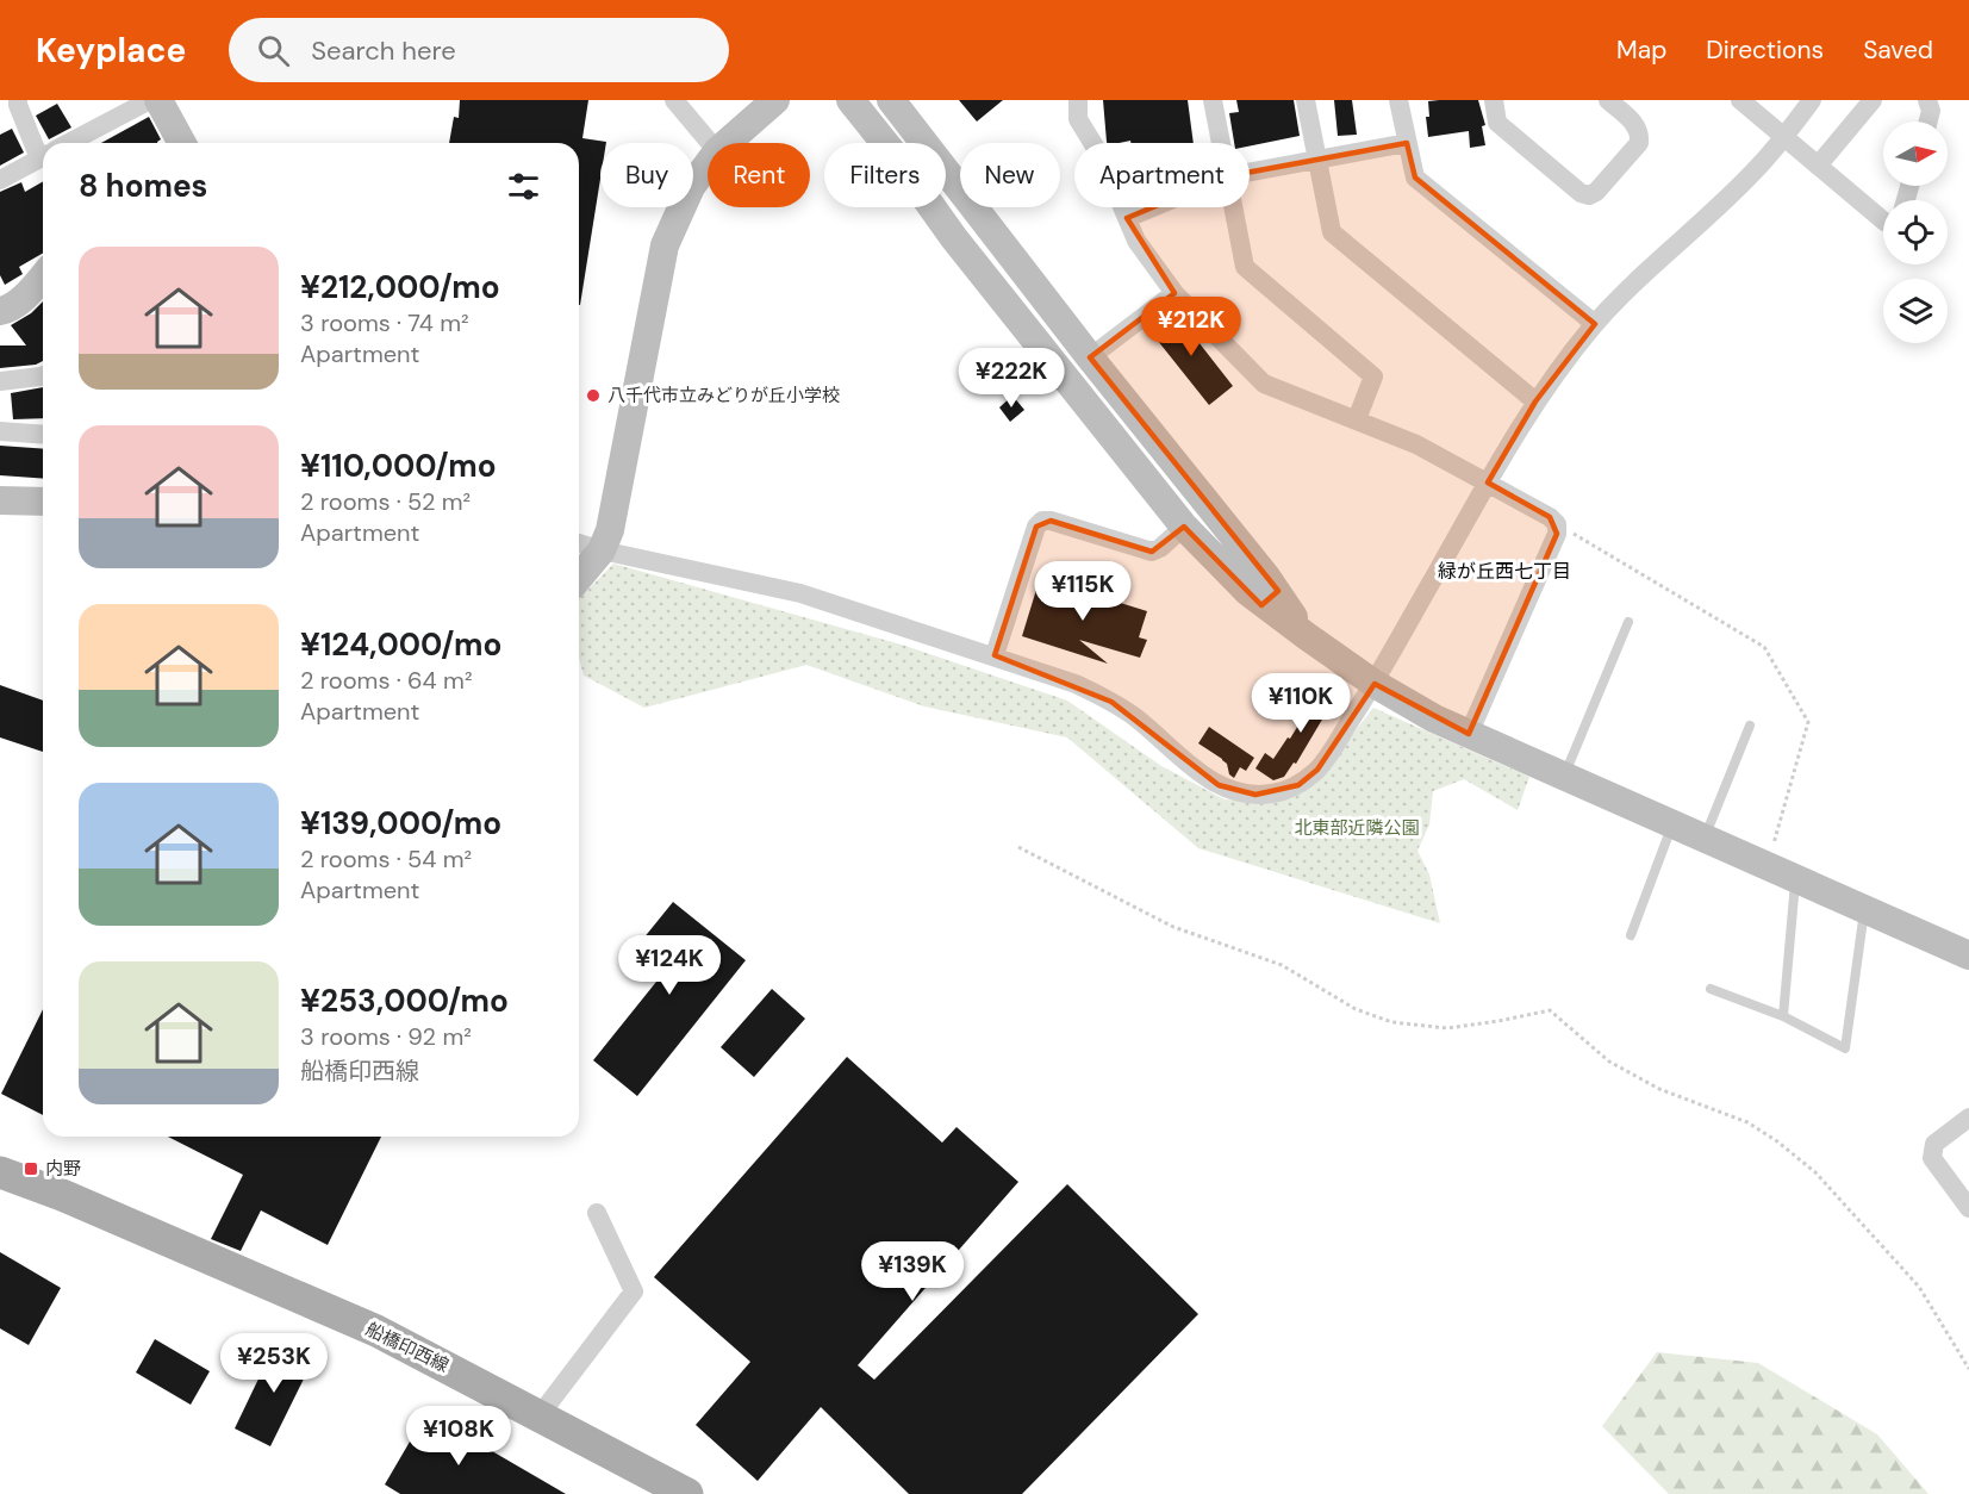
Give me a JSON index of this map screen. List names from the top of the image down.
{
  "streets": {
    "main road": ["船橋印西線"]
  },
  "districts": ["緑が丘西七丁目"],
  "parks": ["北東部近隣公園"],
  "places": {
    "other": ["八千代市立みどりが丘小学校"],
    "transit": ["内野"]
  },
  "north": "right",
  "page": {
    "header": "Keyplace",
    "search": "Search here",
    "nav": ["Map", "Directions", "Saved"],
    "chip": [
      "Buy",
      "Rent",
      "Filters",
      "New",
      "Apartment"
    ],
    "heading": "8 homes",
    "list": [
      {
        "name": "¥212,000/mo",
        "note": "3 rooms · 74 m² · Apartment"
      },
      {
        "name": "¥110,000/mo",
        "note": "2 rooms · 52 m² · Apartment"
      },
      {
        "name": "¥124,000/mo",
        "note": "2 rooms · 64 m² · Apartment"
      },
      {
        "name": "¥139,000/mo",
        "note": "2 rooms · 54 m² · Apartment"
      },
      {
        "name": "¥253,000/mo",
        "note": "3 rooms · 92 m² · 船橋印西線"
      }
    ],
    "price": [
      "¥212K",
      "¥222K",
      "¥115K",
      "¥110K",
      "¥124K",
      "¥139K",
      "¥253K",
      "¥108K"
    ]
  }
}
